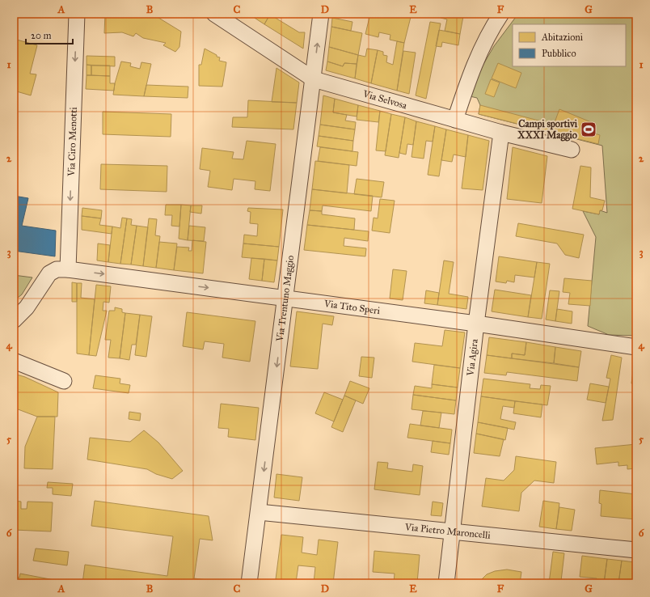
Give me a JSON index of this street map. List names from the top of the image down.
{
  "streets": {
    "street": [
      "Via Selvosa",
      "Via Ciro Menotti",
      "Via Trentuno Maggio",
      "Via Tito Speri",
      "Via Agira",
      "Via Pietro Maroncelli"
    ]
  },
  "crossings": [
    ["Via Selvosa", "Via Trentuno Maggio"],
    ["Via Selvosa", "Via Agira"],
    ["Via Ciro Menotti", "Via Tito Speri"],
    ["Via Trentuno Maggio", "Via Tito Speri"],
    ["Via Trentuno Maggio", "Via Pietro Maroncelli"],
    ["Via Tito Speri", "Via Agira"],
    ["Via Agira", "Via Pietro Maroncelli"]
  ],
  "one_way": ["Via Ciro Menotti"],
  "places": {
    "sports": ["Campi sportivi XXXI Maggio"]
  },
  "legend": ["Abitazioni", "Pubblico"],
  "scale_bar": "20 m",
  "grid": {
    "columns": [
      "A",
      "B",
      "C",
      "D",
      "E",
      "F",
      "G"
    ],
    "rows": [
      "1",
      "2",
      "3",
      "4",
      "5",
      "6"
    ]
  }
}
